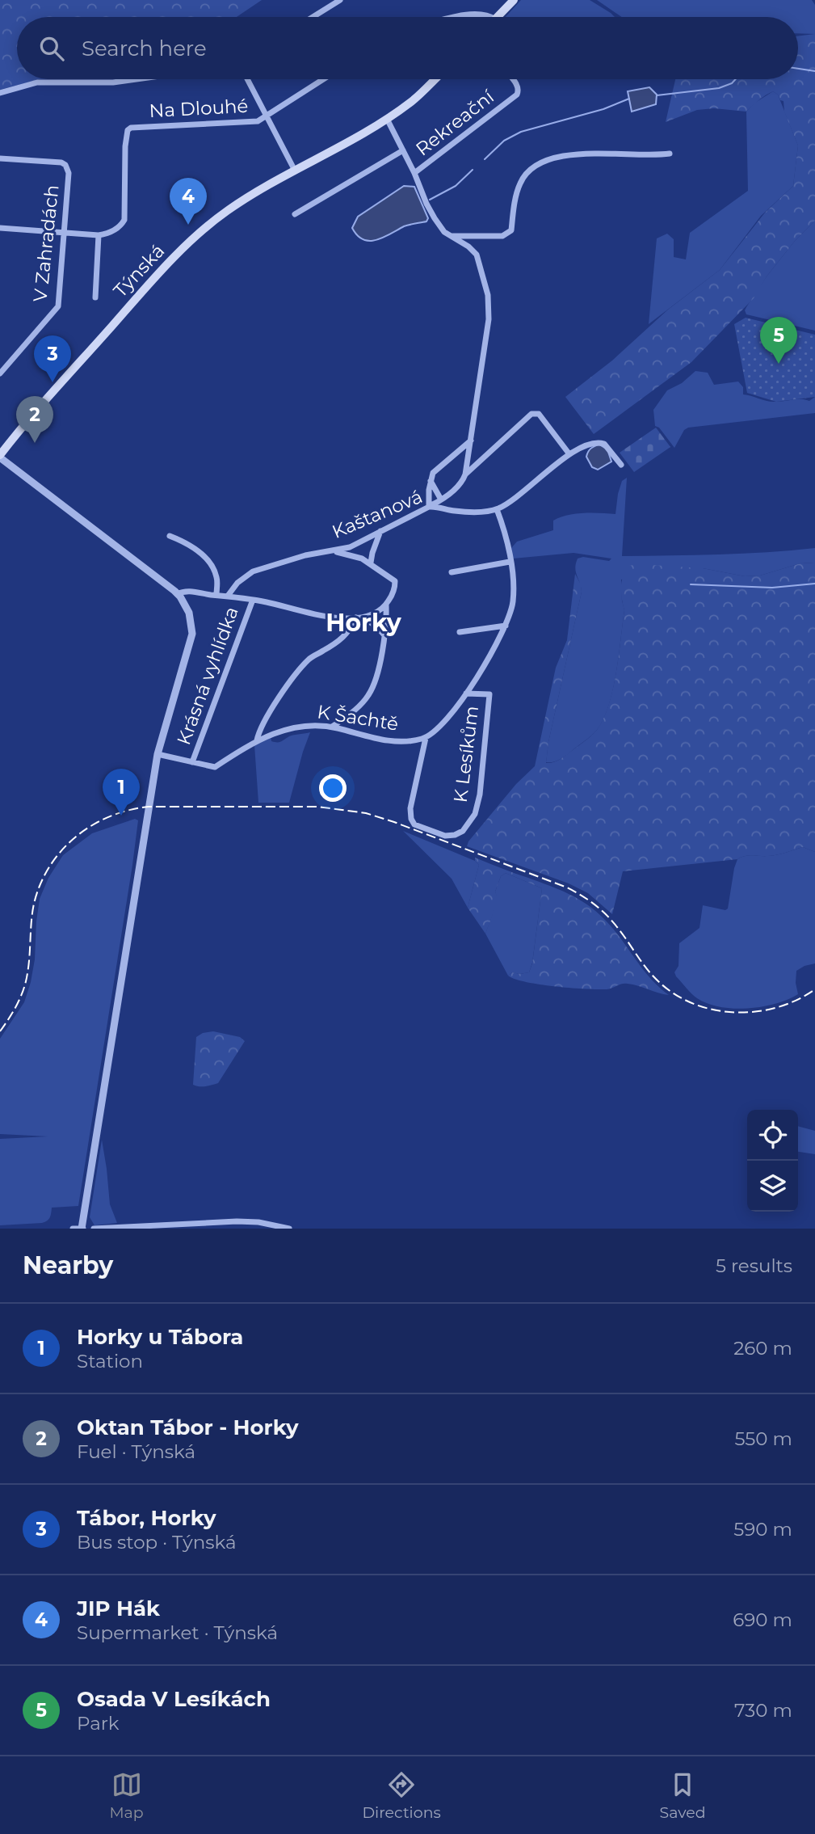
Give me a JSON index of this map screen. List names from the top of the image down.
{
  "streets": {
    "main road": ["Týnská"],
    "street": [
      "Na Dlouhé",
      "Rekreační",
      "V Zahradách",
      "Kaštanová",
      "Krásná vyhlídka",
      "K Šachtě",
      "K Lesíkům"
    ]
  },
  "crossings": [
    ["Krásná vyhlídka", "K Šachtě"],
    ["K Šachtě", "K Lesíkům"]
  ],
  "districts": ["Horky"],
  "page": {
    "search": "Search here",
    "pins": [
      "4",
      "5",
      "3",
      "2",
      "1"
    ],
    "heading": ["Nearby", "5 results"],
    "list": [
      {
        "mark": "1",
        "name": "Horky u Tábora",
        "note": "Station",
        "value": "260 m"
      },
      {
        "mark": "2",
        "name": "Oktan Tábor - Horky",
        "note": "Fuel · Týnská",
        "value": "550 m"
      },
      {
        "mark": "3",
        "name": "Tábor, Horky",
        "note": "Bus stop · Týnská",
        "value": "590 m"
      },
      {
        "mark": "4",
        "name": "JIP Hák",
        "note": "Supermarket · Týnská",
        "value": "690 m"
      },
      {
        "mark": "5",
        "name": "Osada V Lesíkách",
        "note": "Park",
        "value": "730 m"
      }
    ],
    "nav": ["Map", "Directions", "Saved"]
  }
}
